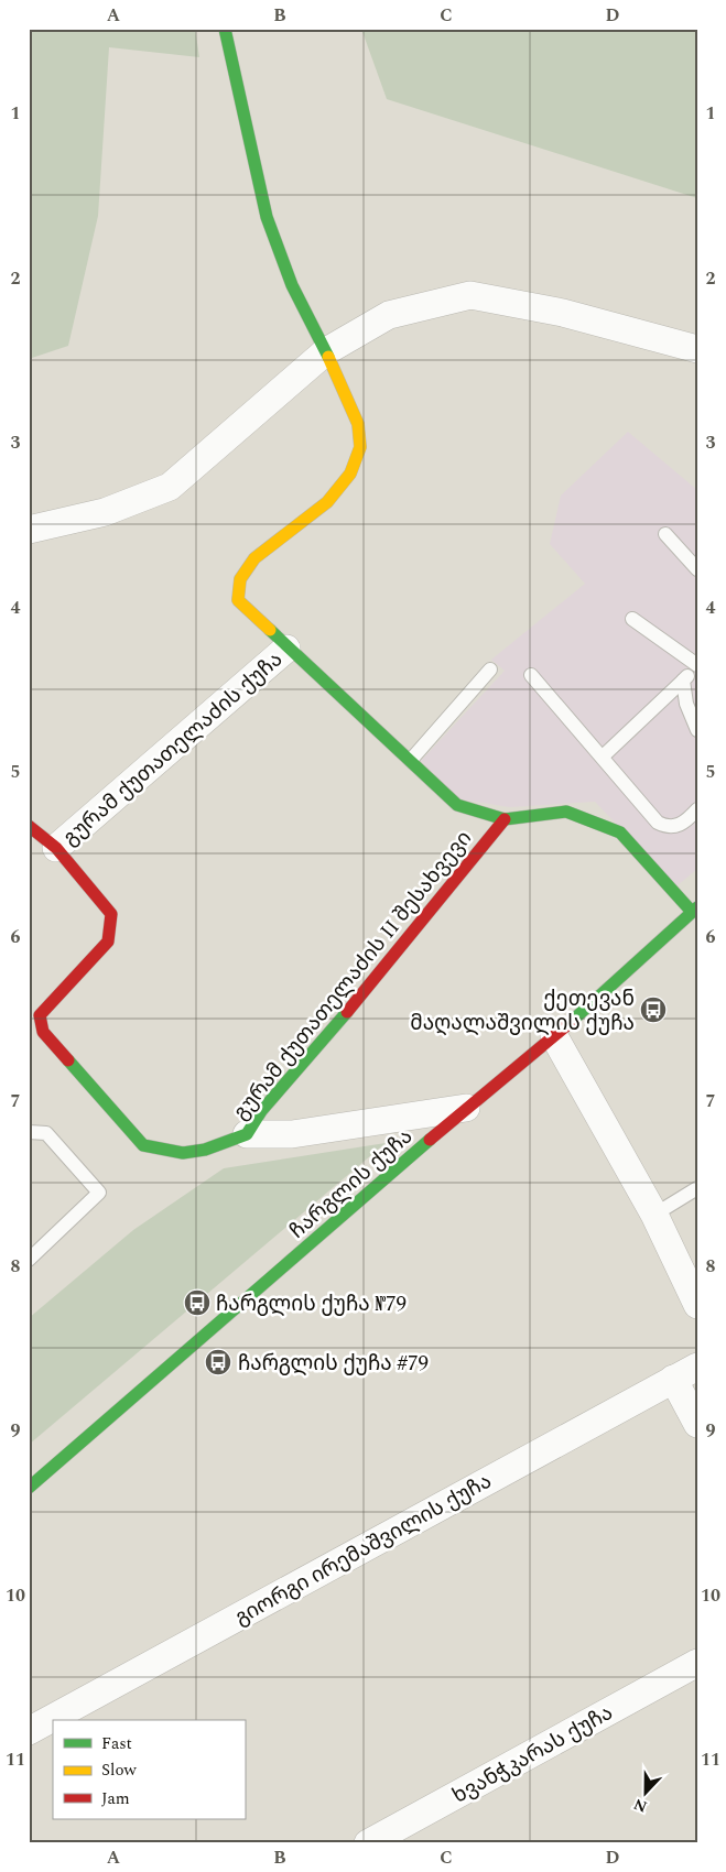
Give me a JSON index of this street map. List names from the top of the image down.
{
  "streets": {
    "street": [
      "გურამ ქუთათელაძის ქუჩა",
      "გურამ ქუთათელაძის II შესახვევი",
      "ჩარგლის ქუჩა",
      "გიორგი ირემაშვილის ქუჩა",
      "ხვანჭკარას ქუჩა"
    ]
  },
  "crossings": [
    ["გურამ ქუთათელაძის ქუჩა", "გურამ ქუთათელაძის II შესახვევი"]
  ],
  "places": {
    "bus stop": ["ქეთევან მაღალაშვილის ქუჩა", "ჩარგლის ქუჩა №79", "ჩარგლის ქუჩა #79"]
  },
  "legend": ["Fast", "Slow", "Jam"],
  "north": "bottom",
  "grid": {
    "columns": [
      "A",
      "B",
      "C",
      "D"
    ],
    "rows": [
      "1",
      "2",
      "3",
      "4",
      "5",
      "6",
      "7",
      "8",
      "9",
      "10",
      "11"
    ]
  }
}
